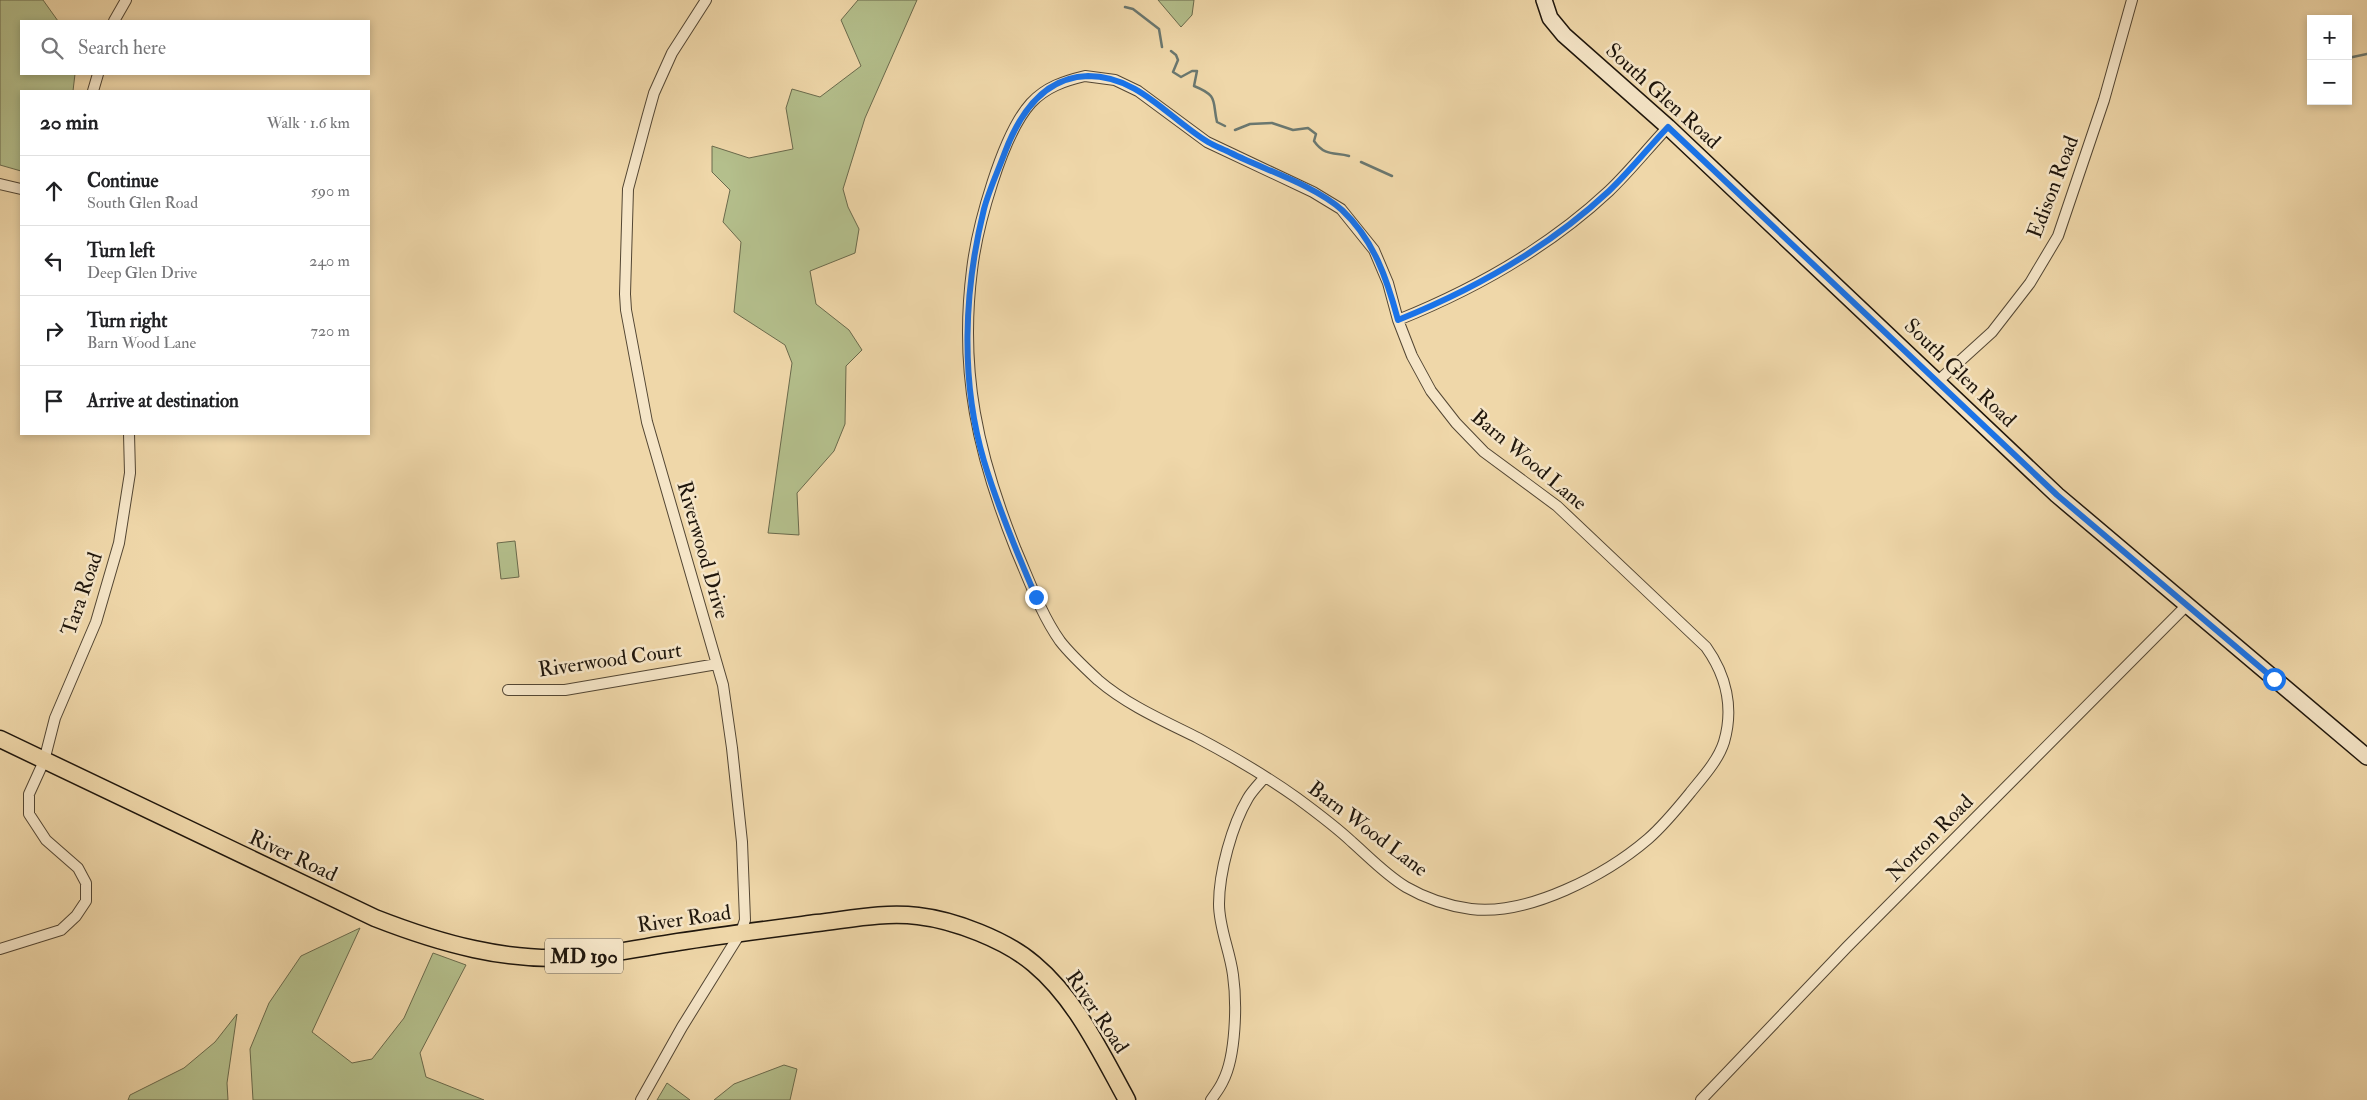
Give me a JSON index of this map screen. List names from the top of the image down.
{
  "streets": {
    "main road": ["South Glen Road", "River Road", "MD 190"],
    "street": [
      "Edison Road",
      "Barn Wood Lane",
      "Riverwood Drive",
      "Tara Road",
      "Riverwood Court",
      "Norton Road"
    ]
  },
  "crossings": [
    ["South Glen Road", "Edison Road"],
    ["South Glen Road", "Norton Road"],
    ["Riverwood Drive", "Riverwood Court"],
    ["Riverwood Drive", "River Road"],
    ["Tara Road", "River Road"]
  ],
  "page": {
    "map_buttons": ["+", "−"],
    "search": "Search here",
    "heading": ["20 min", "Walk · 1.6 km"],
    "list": [
      ["Continue", "South Glen Road", "590 m"],
      ["Turn left", "Deep Glen Drive", "240 m"],
      ["Turn right", "Barn Wood Lane", "720 m"],
      "Arrive at destination"
    ]
  }
}
